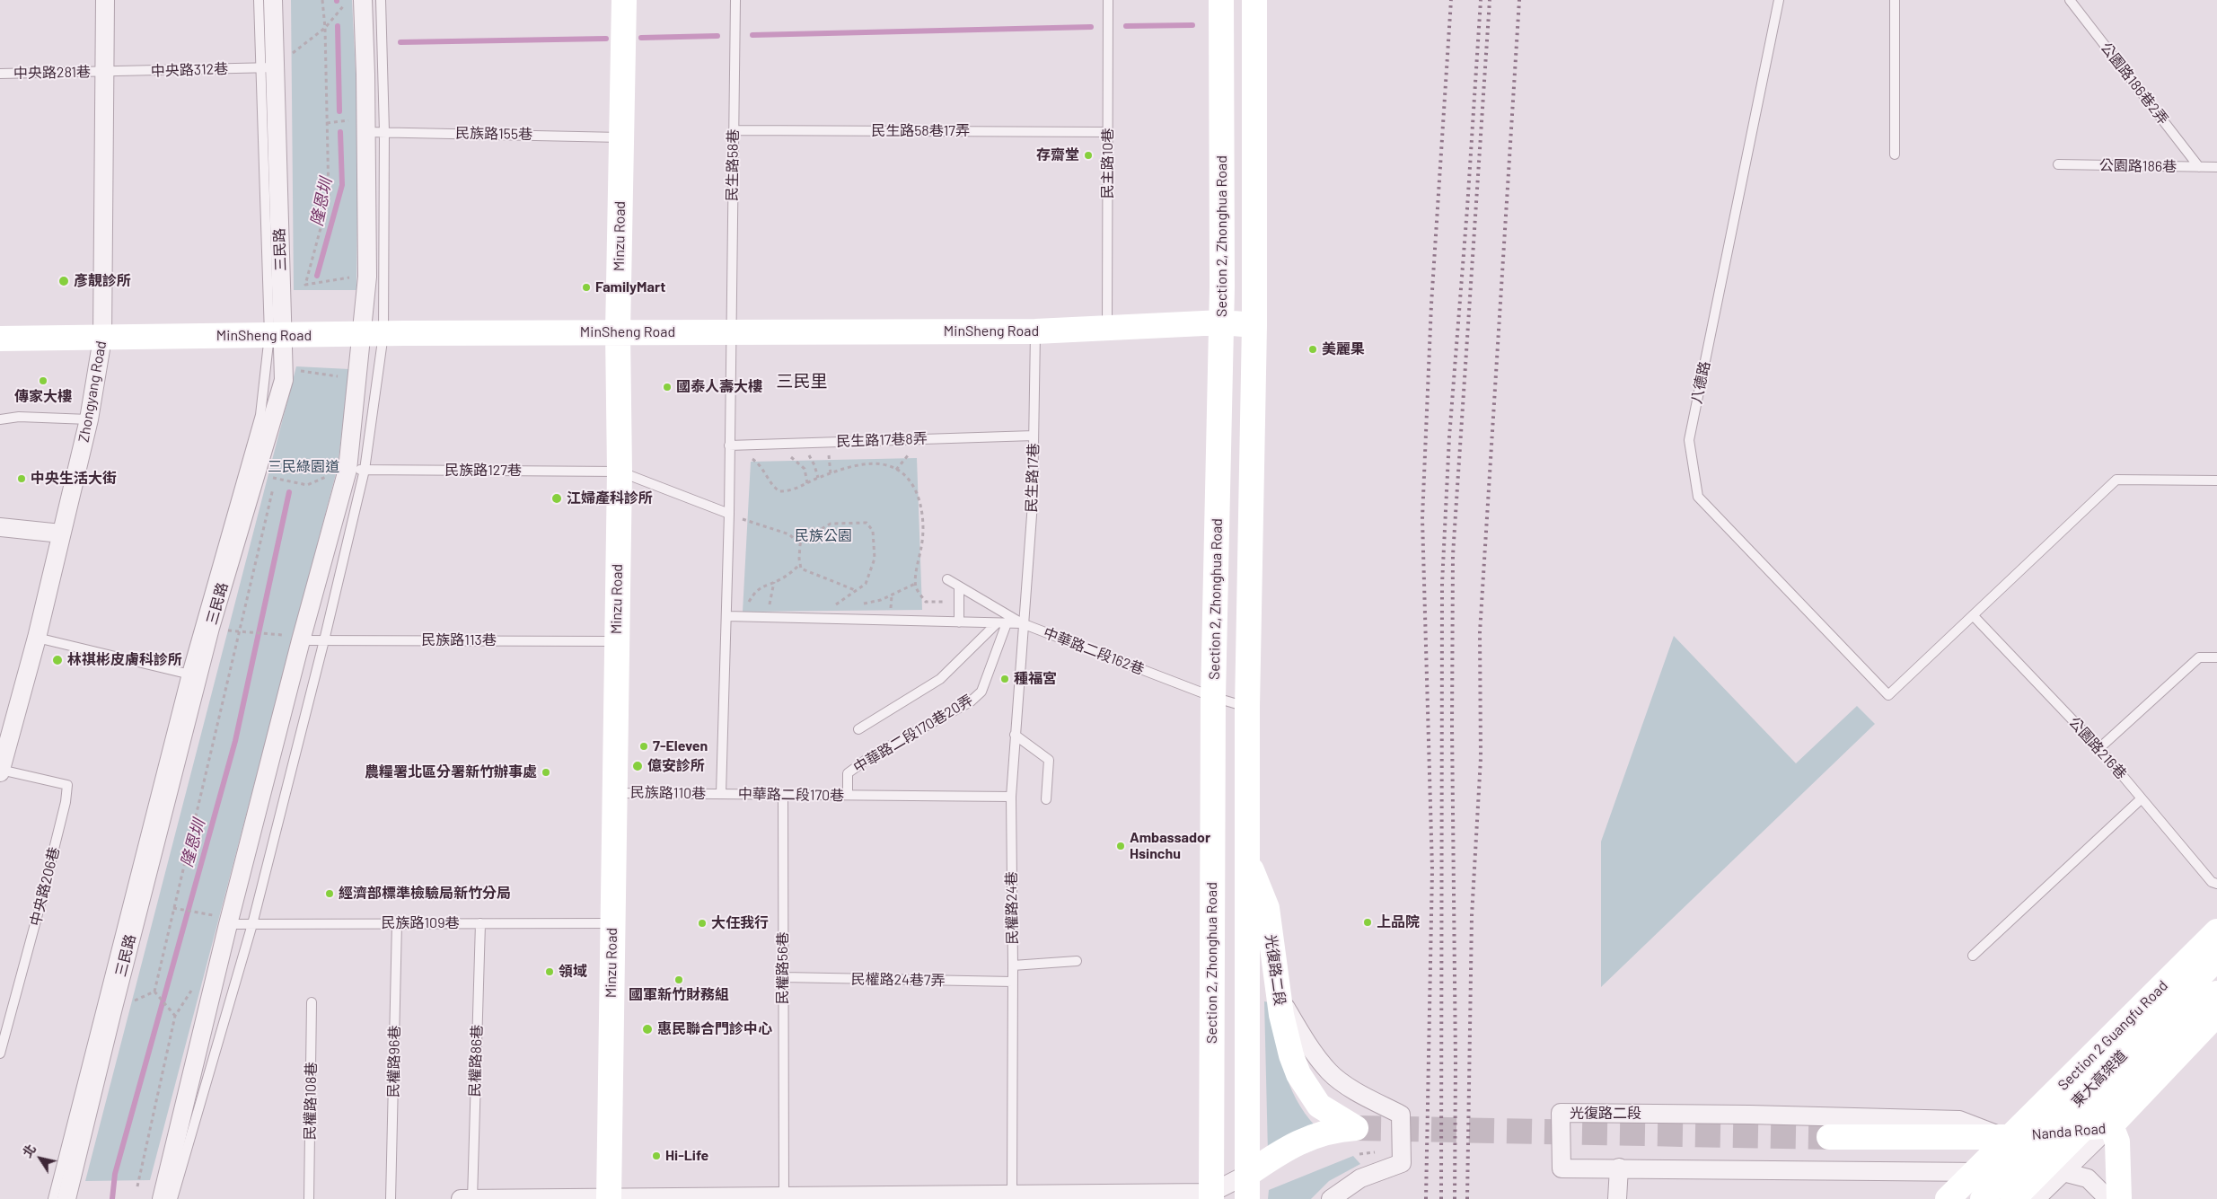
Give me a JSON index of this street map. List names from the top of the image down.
{
  "streets": {
    "street": [
      "Minzu Road",
      "Section 2, Zhonghua Road",
      "三民路",
      "MinSheng Road",
      "Zhongyang Road",
      "光復路二段",
      "Section 2 Guangfu Road",
      "東大高架道",
      "Nanda Road"
    ],
    "lane": [
      "中央路312巷",
      "中央路281巷",
      "公園路186巷2弄",
      "民生路58巷17弄",
      "民族路155巷",
      "民主路10巷",
      "民生路58巷",
      "公園路186巷",
      "八德路",
      "民生路17巷8弄",
      "民族路127巷",
      "民生路17巷",
      "民族路113巷",
      "中華路二段162巷",
      "中華路二段170巷20弄",
      "公園路216巷",
      "民族路110巷",
      "中華路二段170巷",
      "中央路206巷",
      "民權路24巷",
      "民族路109巷",
      "民權路56巷",
      "民權路24巷7弄",
      "民權路86巷",
      "民權路96巷",
      "民權路108巷"
    ]
  },
  "crossings": [
    ["中央路312巷", "中央路281巷"],
    ["中央路312巷", "三民路"],
    ["中央路312巷", "Zhongyang Road"],
    ["中央路281巷", "Zhongyang Road"],
    ["公園路186巷2弄", "公園路186巷"],
    ["民生路58巷17弄", "民主路10巷"],
    ["民生路58巷17弄", "民生路58巷"],
    ["民族路155巷", "Minzu Road"],
    ["民主路10巷", "MinSheng Road"],
    ["民生路58巷", "MinSheng Road"],
    ["民生路58巷", "民生路17巷8弄"],
    ["民生路58巷", "中華路二段170巷"],
    ["Minzu Road", "MinSheng Road"],
    ["Minzu Road", "民族路127巷"],
    ["Minzu Road", "民族路113巷"],
    ["Minzu Road", "民族路110巷"],
    ["Minzu Road", "民族路109巷"],
    ["Section 2, Zhonghua Road", "MinSheng Road"],
    ["Section 2, Zhonghua Road", "中華路二段162巷"],
    ["三民路", "MinSheng Road"],
    ["MinSheng Road", "Zhongyang Road"],
    ["MinSheng Road", "民生路17巷"],
    ["八德路", "公園路216巷"],
    ["Zhongyang Road", "中央路206巷"],
    ["民生路17巷8弄", "民生路17巷"],
    ["民生路17巷8弄", "中華路二段170巷"],
    ["民生路17巷", "中華路二段162巷"],
    ["民生路17巷", "民權路24巷"],
    ["中華路二段162巷", "民權路24巷"],
    ["中華路二段170巷20弄", "中華路二段170巷"],
    ["民族路110巷", "中華路二段170巷"],
    ["中華路二段170巷", "民權路24巷"],
    ["中華路二段170巷", "民權路56巷"],
    ["民權路24巷", "民權路24巷7弄"],
    ["民族路109巷", "民權路86巷"],
    ["民族路109巷", "民權路96巷"],
    ["民權路56巷", "民權路24巷7弄"],
    ["光復路二段", "Section 2 Guangfu Road"],
    ["光復路二段", "Nanda Road"],
    ["Section 2 Guangfu Road", "Nanda Road"]
  ],
  "districts": ["三民里"],
  "water": ["隆恩圳"],
  "parks": ["三民綠園道", "民族公園"],
  "places": [
    "存齋堂",
    "彥靚診所",
    "FamilyMart",
    "美麗果",
    "傳家大樓",
    "國泰人壽大樓",
    "中央生活大街",
    "江婦產科診所",
    "林祺彬皮膚科診所",
    "種福宮",
    "7-Eleven",
    "億安診所",
    "農糧署北區分署新竹辦事處",
    "Ambassador Hsinchu",
    "經濟部標準檢驗局新竹分局",
    "上品院",
    "大任我行",
    "領域",
    "國軍新竹財務組",
    "惠民聯合門診中心",
    "Hi-Life"
  ],
  "north": "top left"
}
